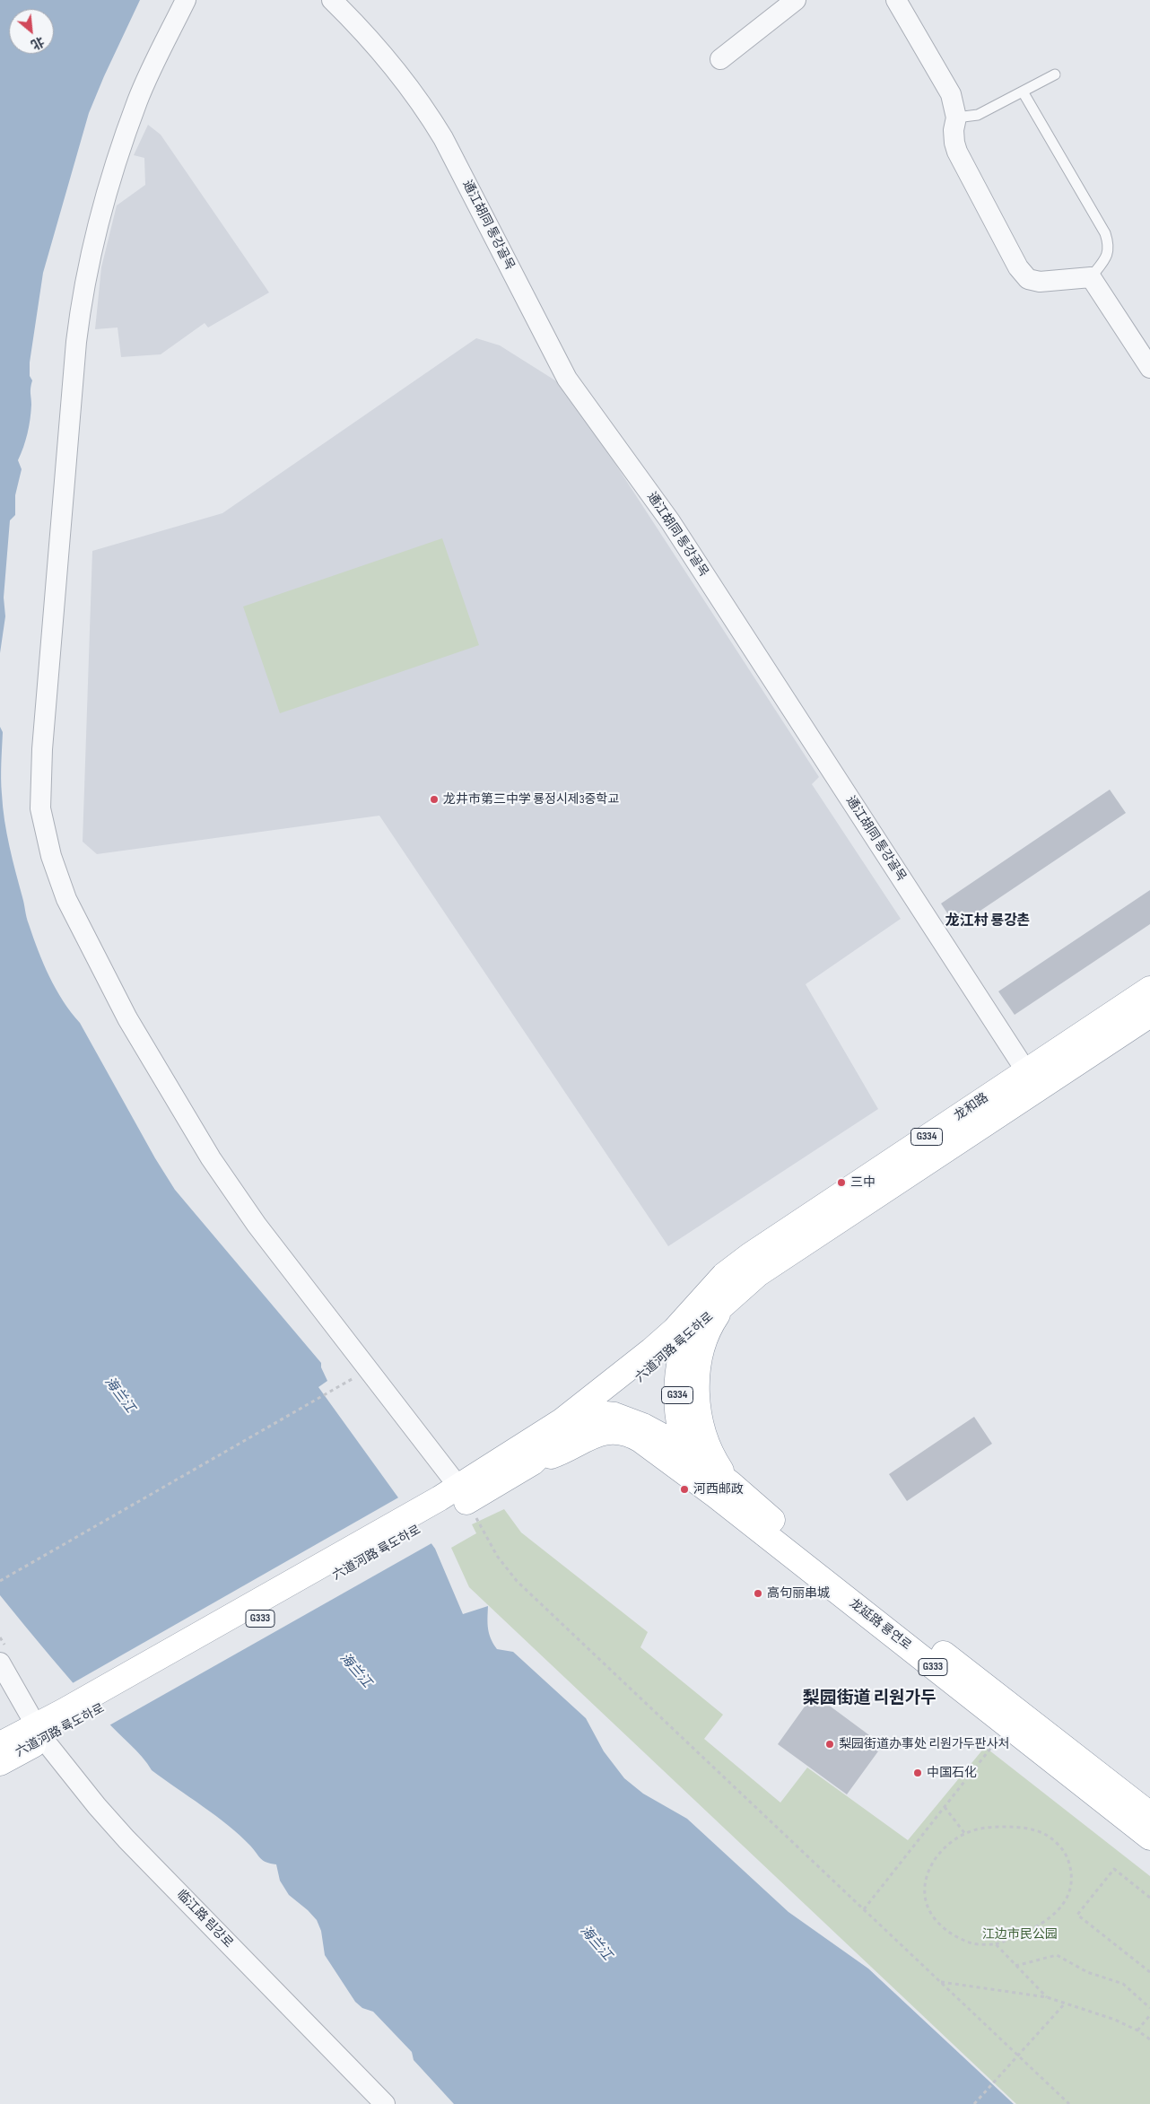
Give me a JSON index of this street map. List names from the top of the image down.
{
  "streets": {
    "highway": [
      "龙和路",
      "G334",
      "六道河路 륙도하로",
      "G333",
      "龙延路 룡연로"
    ],
    "street": ["通江胡同 통강골목", "临江路 림강로"]
  },
  "crossings": [
    ["通江胡同 통강골목", "龙和路"],
    ["龙和路", "六道河路 륙도하로"],
    ["龙和路", "龙延路 룡연로"],
    ["六道河路 륙도하로", "龙延路 룡연로"],
    ["六道河路 륙도하로", "临江路 림강로"]
  ],
  "districts": ["龙江村 룡강촌", "梨园街道 리원가두"],
  "water": ["海兰江"],
  "parks": ["江边市民公园"],
  "places": [
    "龙井市第三中学 룡정시제3중학교",
    "三中",
    "河西邮政",
    "高句丽串城",
    "梨园街道办事处 리원가두판사처",
    "中国石化"
  ],
  "north": "bottom right"
}
